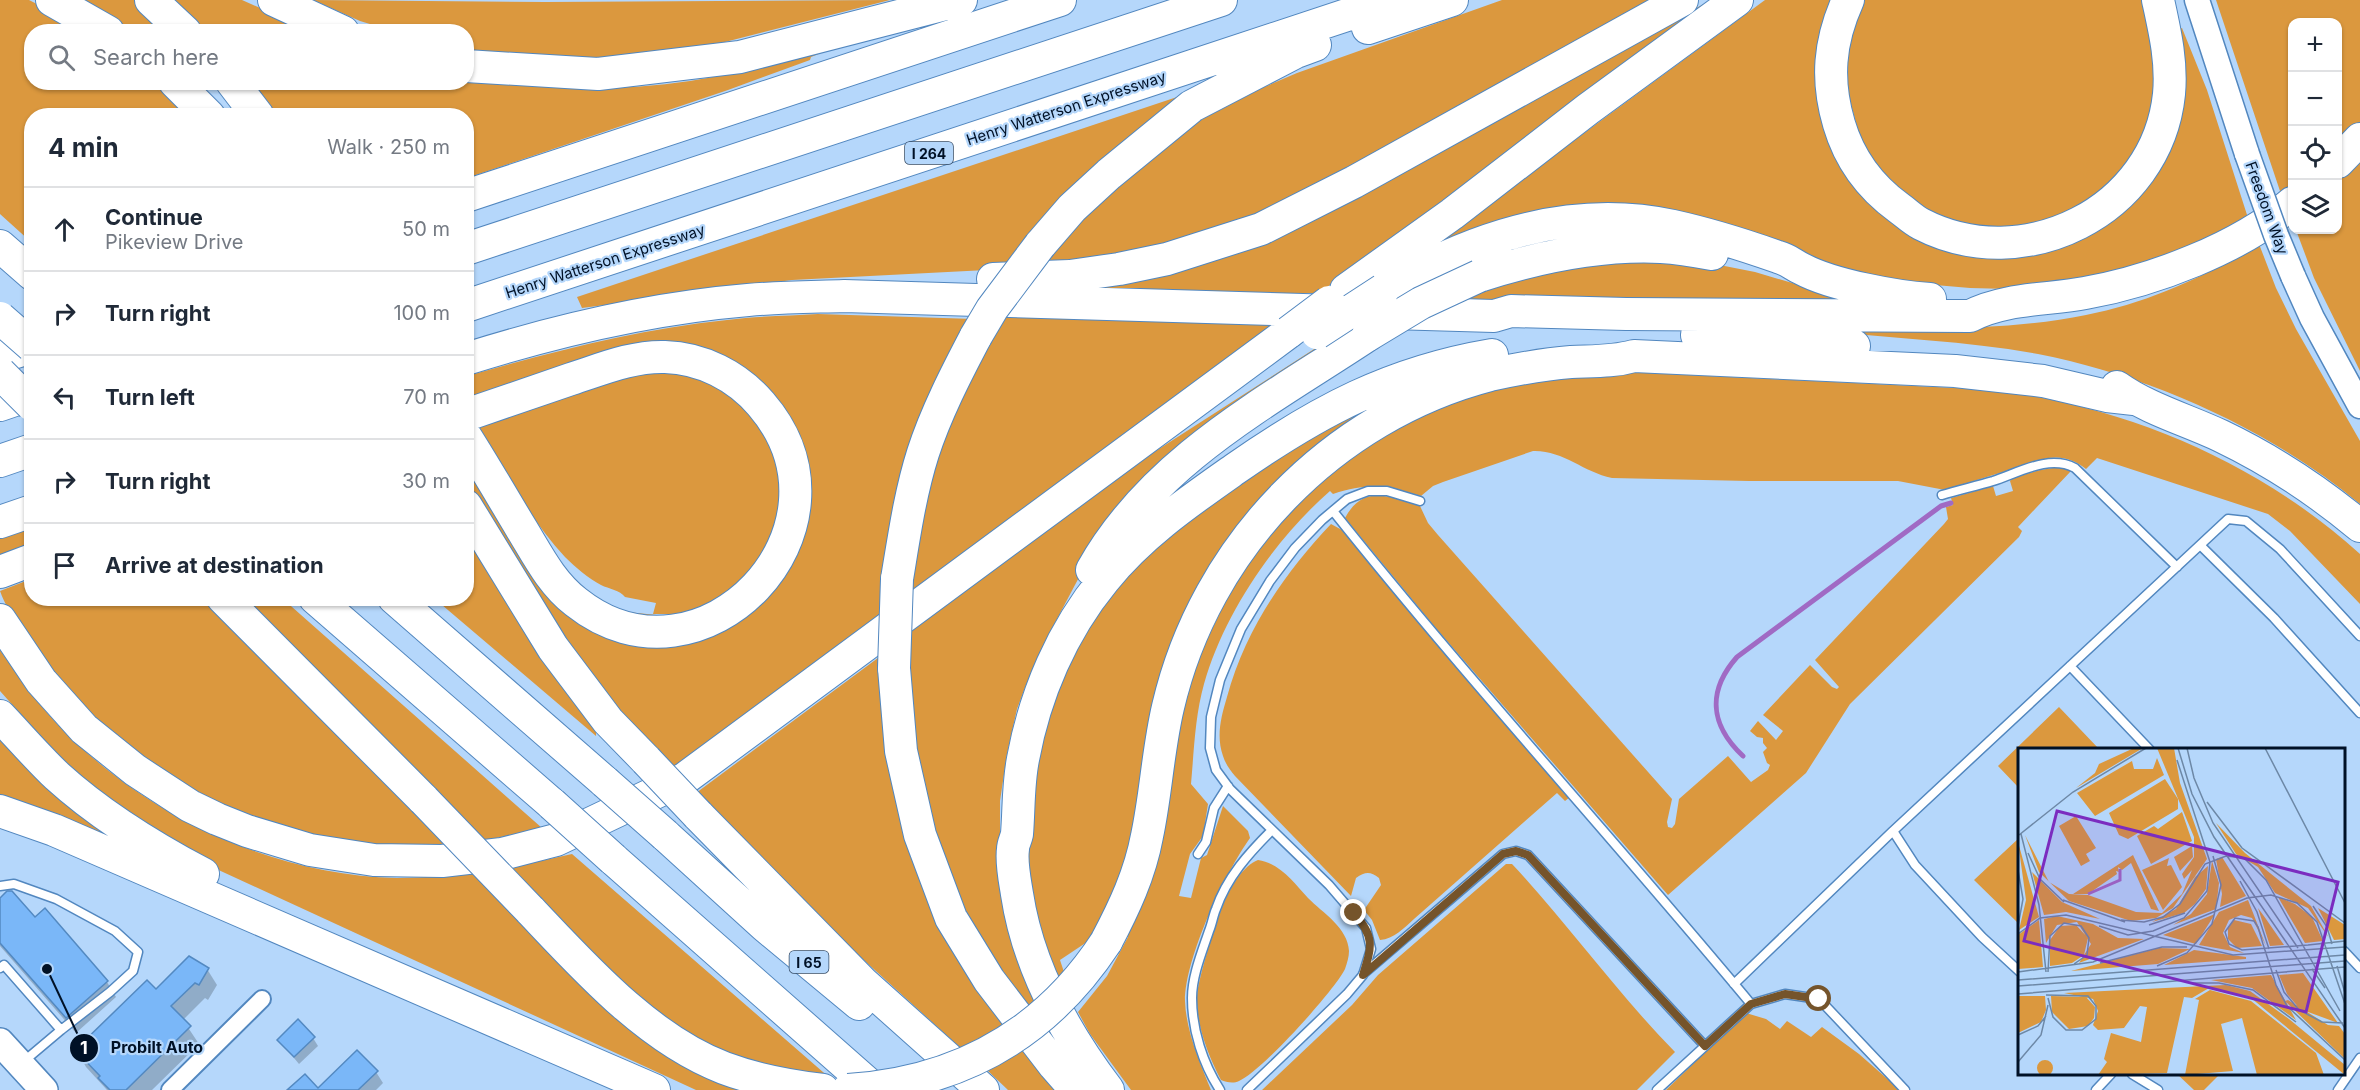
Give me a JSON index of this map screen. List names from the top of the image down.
{
  "streets": {
    "highway": ["Henry Watterson Expressway", "I 264", "I 65"],
    "main road": ["Freedom Way"]
  },
  "places": ["Probilt Auto"],
  "page": {
    "map_buttons": ["+", "−"],
    "search": "Search here",
    "heading": ["4 min", "Walk · 250 m"],
    "list": [
      ["Continue", "Pikeview Drive", "50 m"],
      ["Turn right", "100 m"],
      ["Turn left", "70 m"],
      ["Turn right", "30 m"],
      "Arrive at destination"
    ]
  }
}
